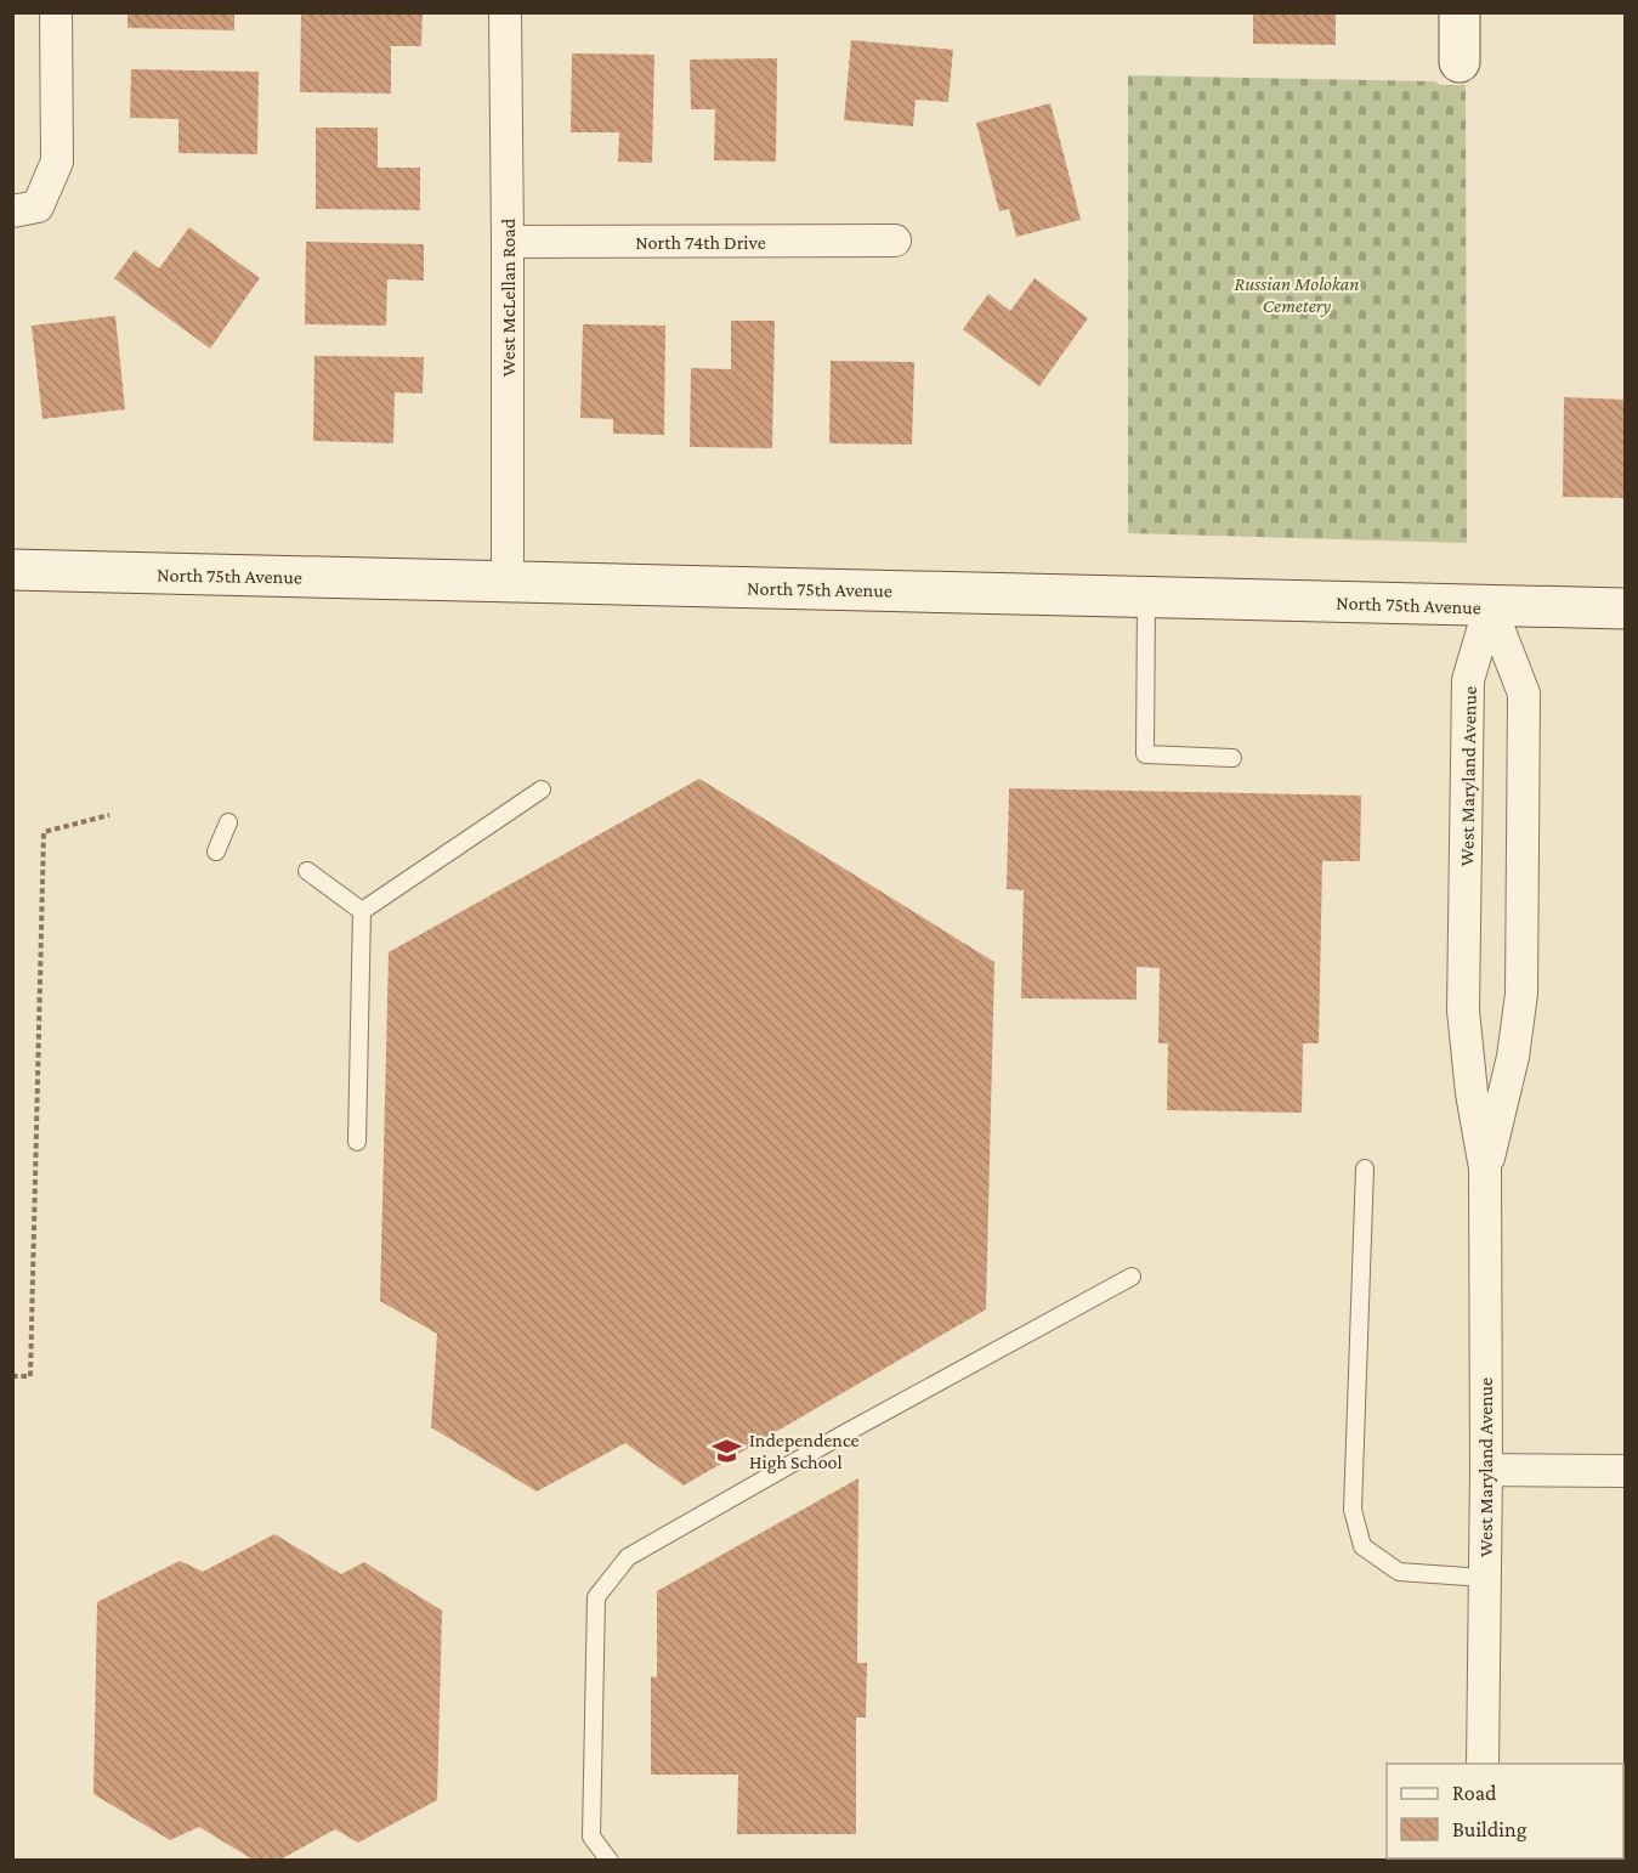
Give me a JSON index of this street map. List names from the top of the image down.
{
  "streets": {
    "main road": ["North 75th Avenue"],
    "street": ["North 74th Drive", "West McLellan Road", "West Maryland Avenue"]
  },
  "crossings": [
    ["North 74th Drive", "West McLellan Road"],
    ["West McLellan Road", "North 75th Avenue"],
    ["North 75th Avenue", "West Maryland Avenue"]
  ],
  "parks": ["Russian Molokan Cemetery"],
  "places": {
    "school or university": ["Independence High School"]
  },
  "legend": ["Road", "Building"]
}
